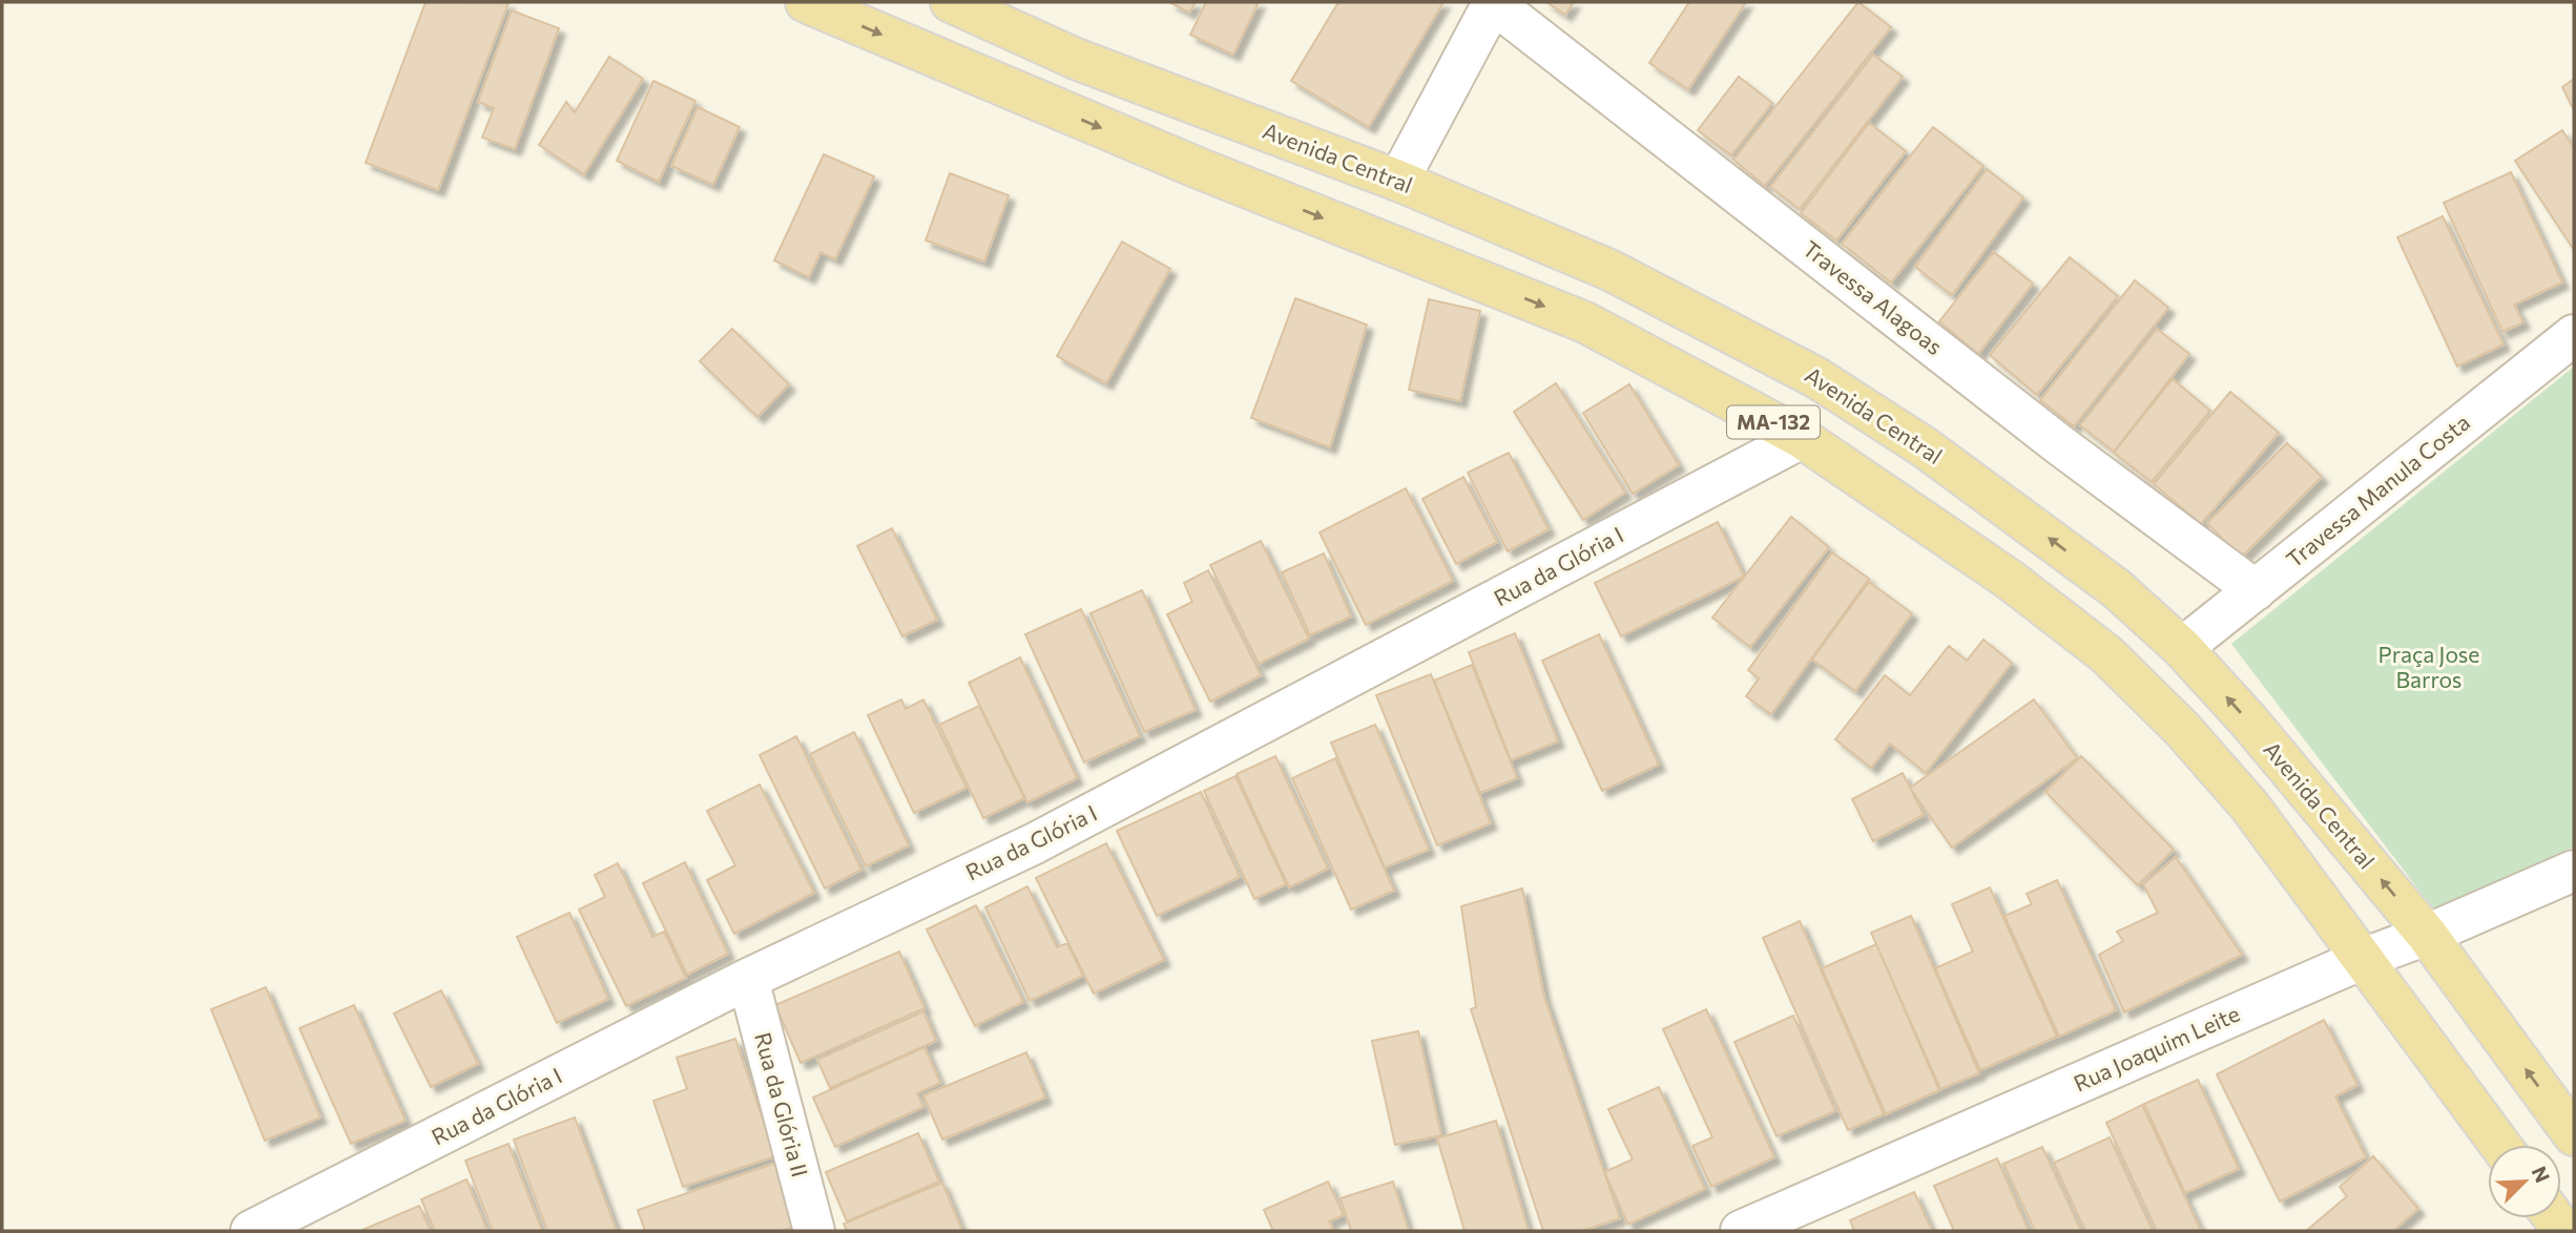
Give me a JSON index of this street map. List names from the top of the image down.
{
  "streets": {
    "main road": ["Avenida Central", "MA-132"],
    "street": [
      "Travessa Alagoas",
      "Travessa Manula Costa",
      "Rua da Glória I",
      "Rua Joaquim Leite",
      "Rua da Glória II"
    ]
  },
  "crossings": [
    ["Avenida Central", "Travessa Manula Costa"],
    ["Avenida Central", "Rua Joaquim Leite"],
    ["Travessa Alagoas", "Travessa Manula Costa"],
    ["MA-132", "Rua da Glória I"],
    ["MA-132", "Rua Joaquim Leite"],
    ["Rua da Glória I", "Rua da Glória II"]
  ],
  "parks": ["Praça Jose Barros"],
  "north": "top right"
}
